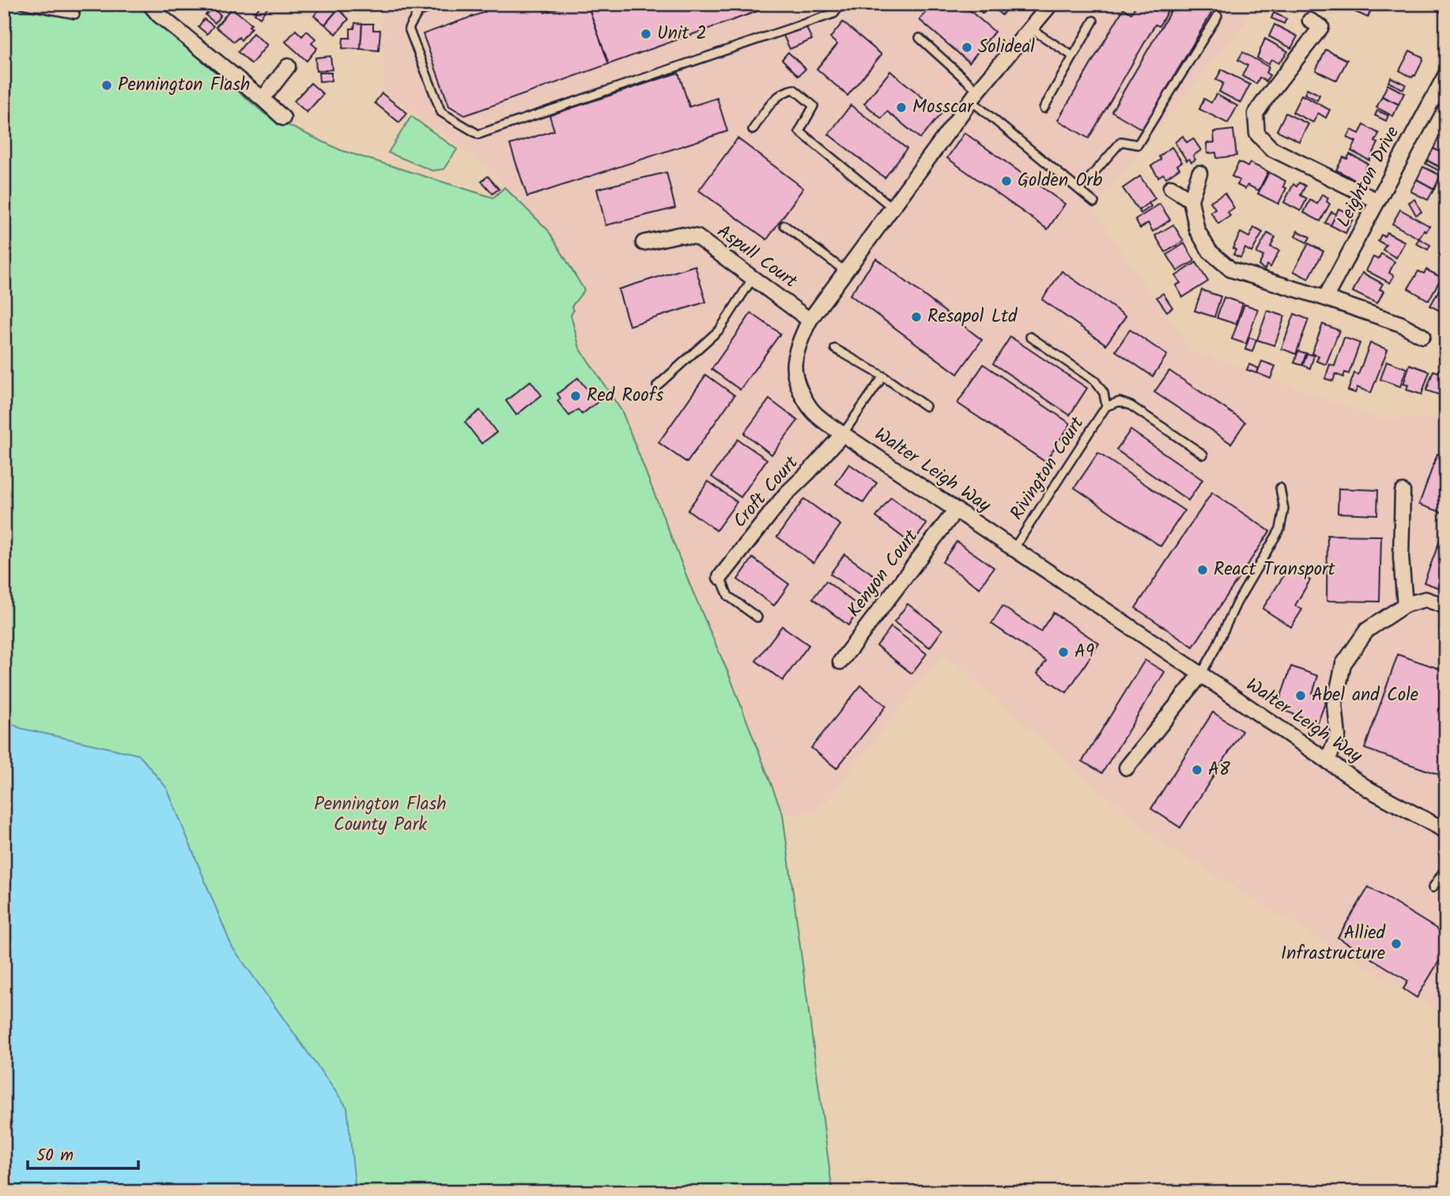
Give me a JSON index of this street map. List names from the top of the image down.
{
  "streets": {
    "street": [
      "Leighton Drive",
      "Aspull Court",
      "Walter Leigh Way",
      "Croft Court",
      "Kenyon Court"
    ],
    "lane": ["Rivington Court"]
  },
  "crossings": [
    ["Aspull Court", "Walter Leigh Way"],
    ["Rivington Court", "Walter Leigh Way"],
    ["Walter Leigh Way", "Croft Court"],
    ["Walter Leigh Way", "Kenyon Court"]
  ],
  "parks": ["Pennington Flash County Park"],
  "places": [
    "Unit 2",
    "Solideal",
    "Pennington Flash",
    "Mosscar",
    "Golden Orb",
    "Resapol Ltd",
    "Red Roofs",
    "React Transport",
    "A9",
    "Abel and Cole",
    "A8",
    "Allied Infrastructure"
  ],
  "scale_bar": "50 m"
}
